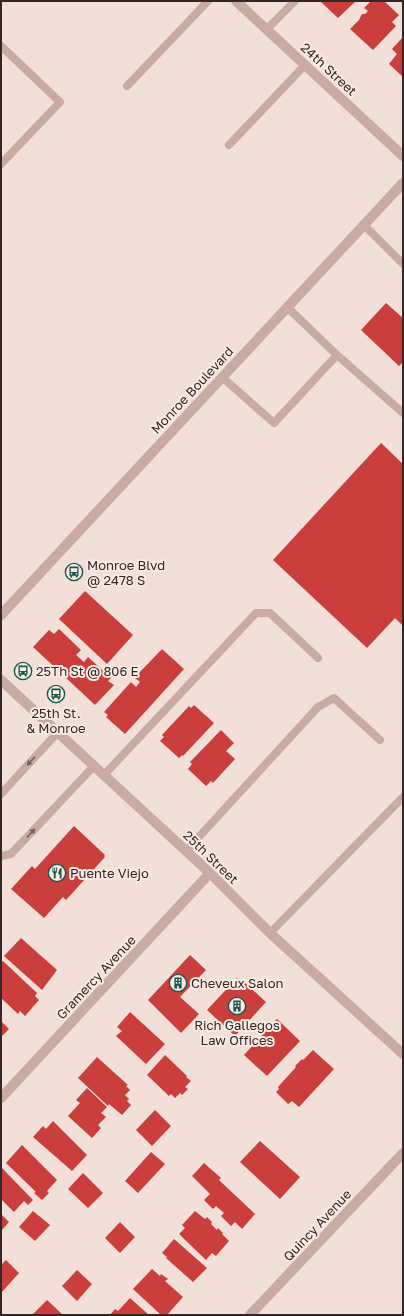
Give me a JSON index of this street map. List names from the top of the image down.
{
  "streets": {
    "street": [
      "24th Street",
      "Monroe Boulevard",
      "25th Street",
      "Gramercy Avenue",
      "Quincy Avenue"
    ]
  },
  "crossings": [
    ["25th Street", "Gramercy Avenue"]
  ],
  "places": {
    "bus stop": ["Monroe Blvd @ 2478 S", "25Th St @ 806 E", "25th St. & Monroe"],
    "restaurant": ["Puente Viejo"],
    "building": ["Cheveux Salon", "Rich Gallegos Law Offices"]
  }
}
